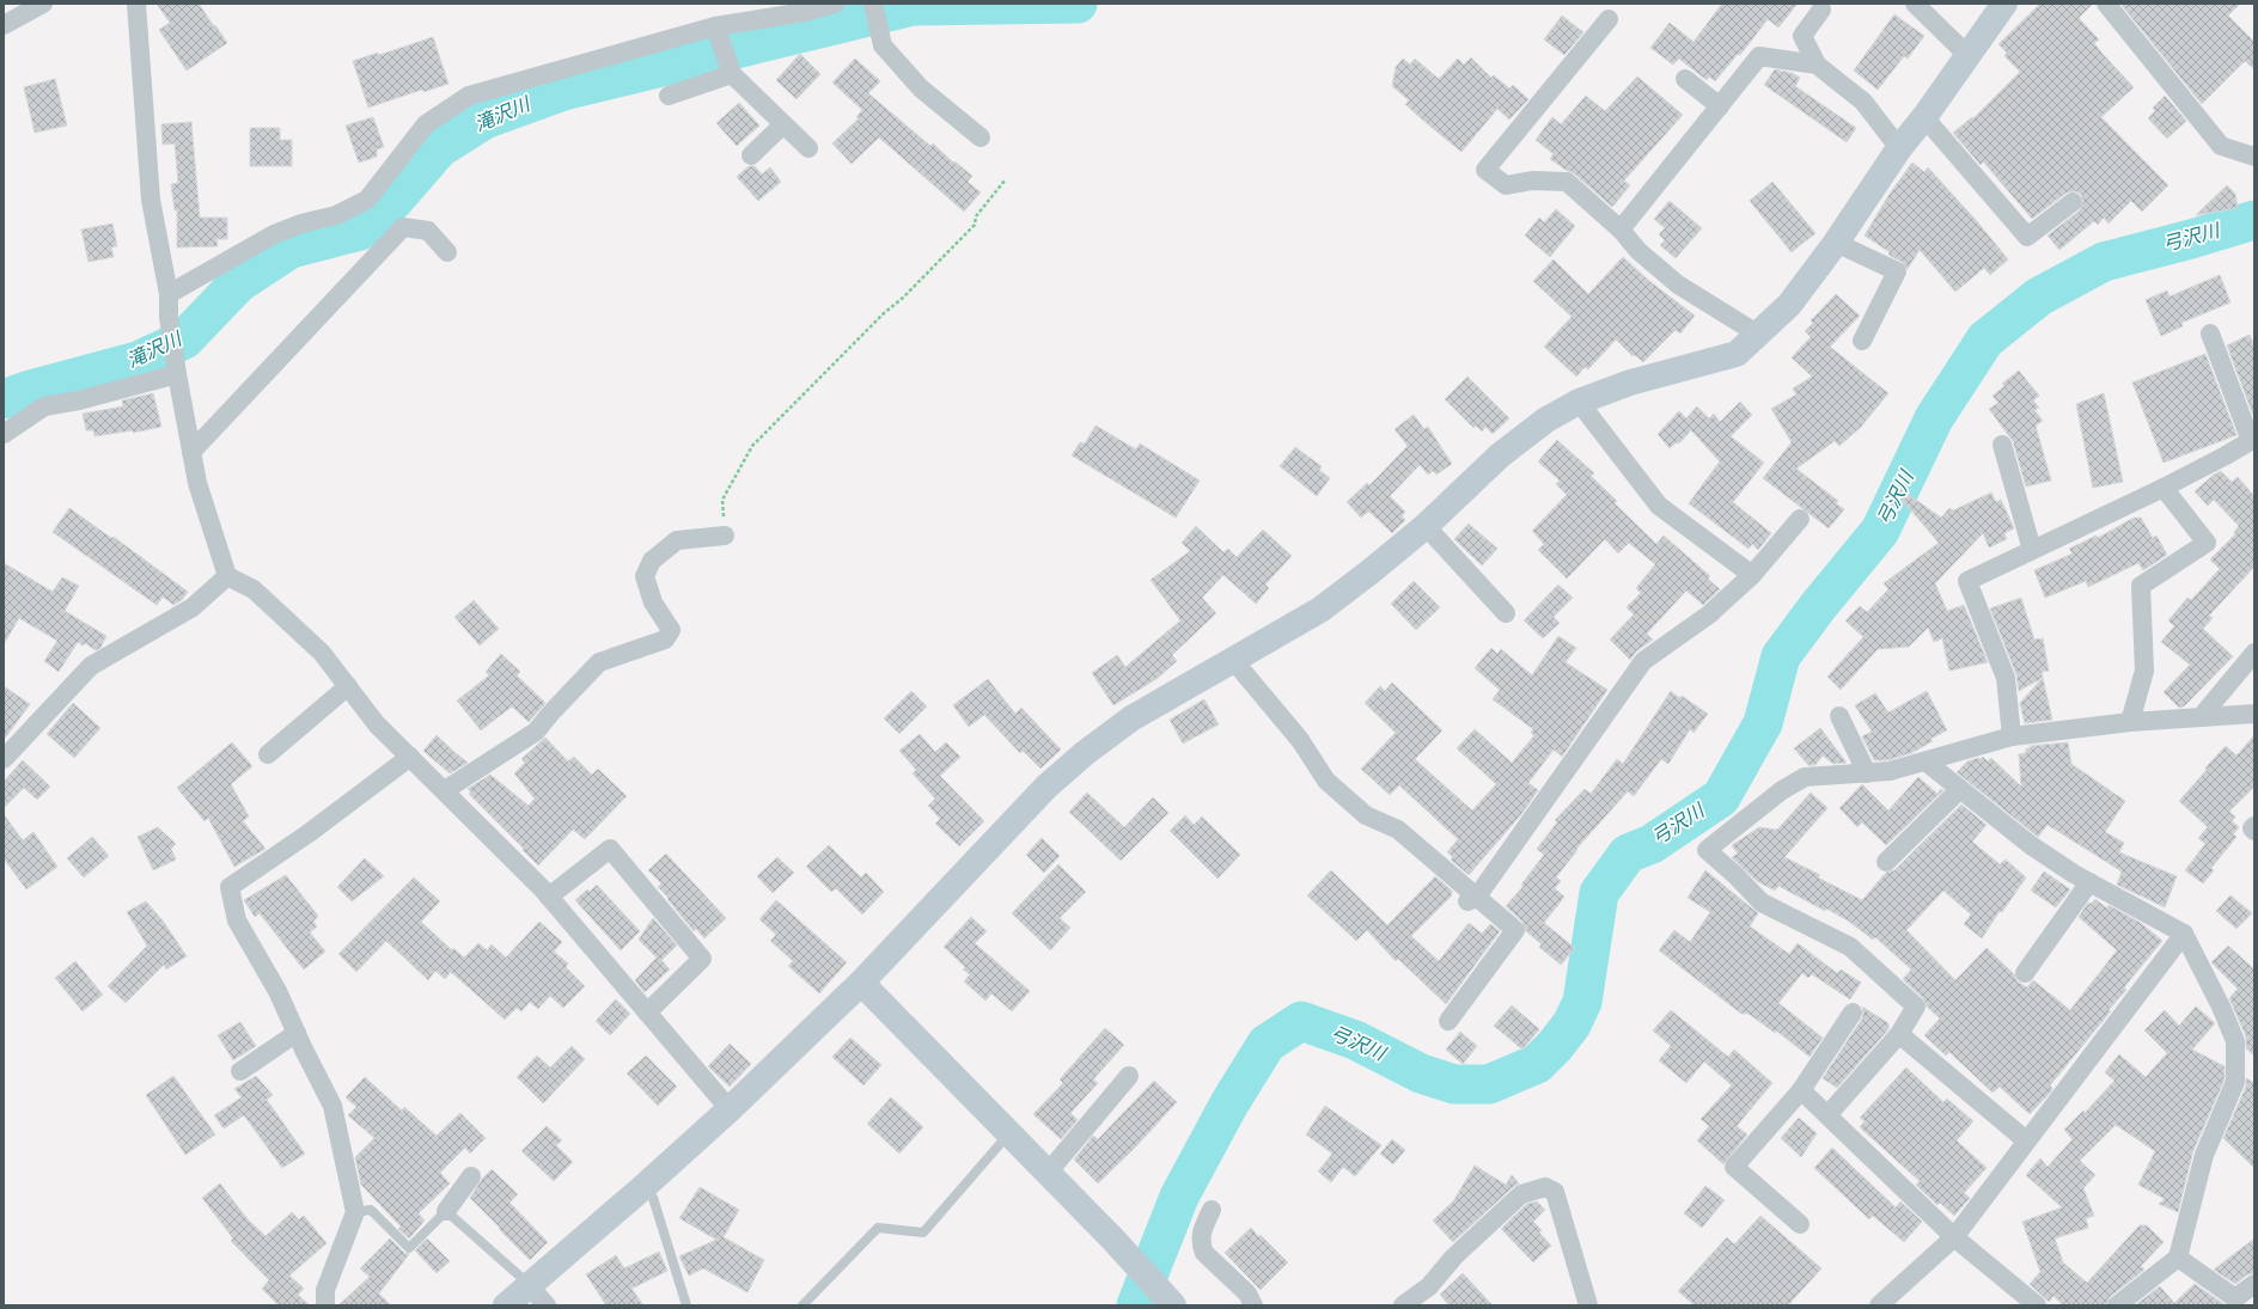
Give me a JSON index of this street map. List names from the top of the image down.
{
  "water": ["滝沢川", "弓沢川"]
}
